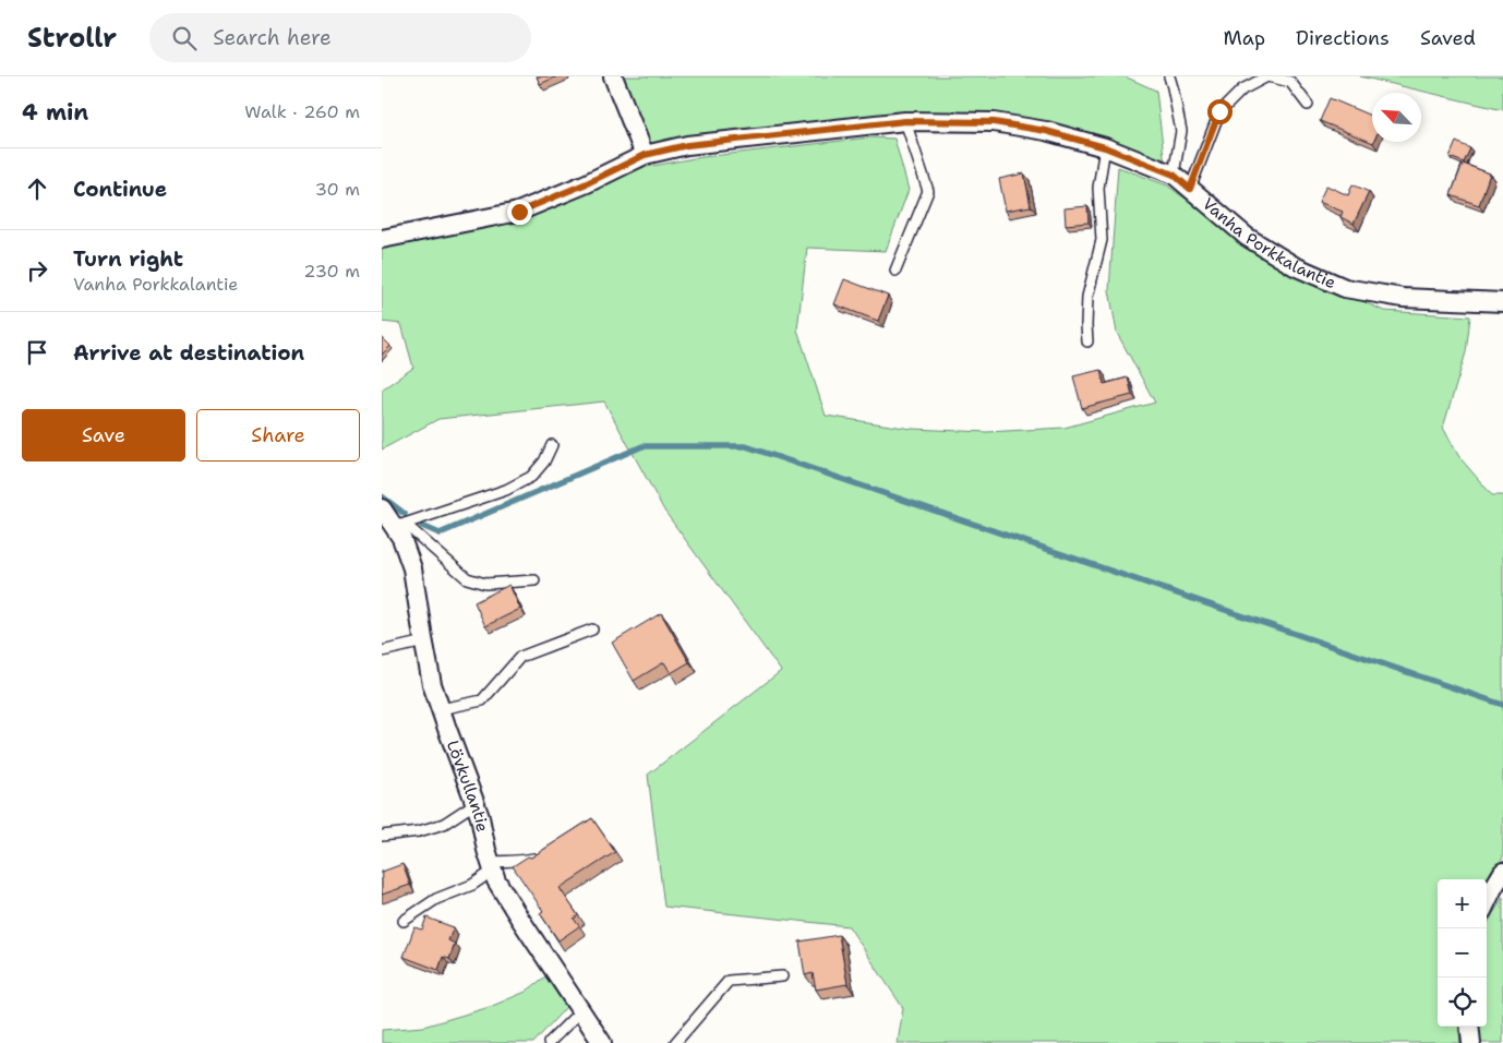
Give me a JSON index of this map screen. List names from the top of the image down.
{
  "streets": {
    "street": ["Vanha Porkkalantie", "Lövkullantie"]
  },
  "north": "top left",
  "page": {
    "header": "Strollr",
    "search": "Search here",
    "nav": ["Map", "Directions", "Saved"],
    "heading": ["4 min", "Walk · 260 m"],
    "list": [
      ["Continue", "30 m"],
      ["Turn right", "Vanha Porkkalantie", "230 m"],
      "Arrive at destination"
    ],
    "buttons": ["Save", "Share"],
    "map_buttons": ["+", "−"]
  }
}
